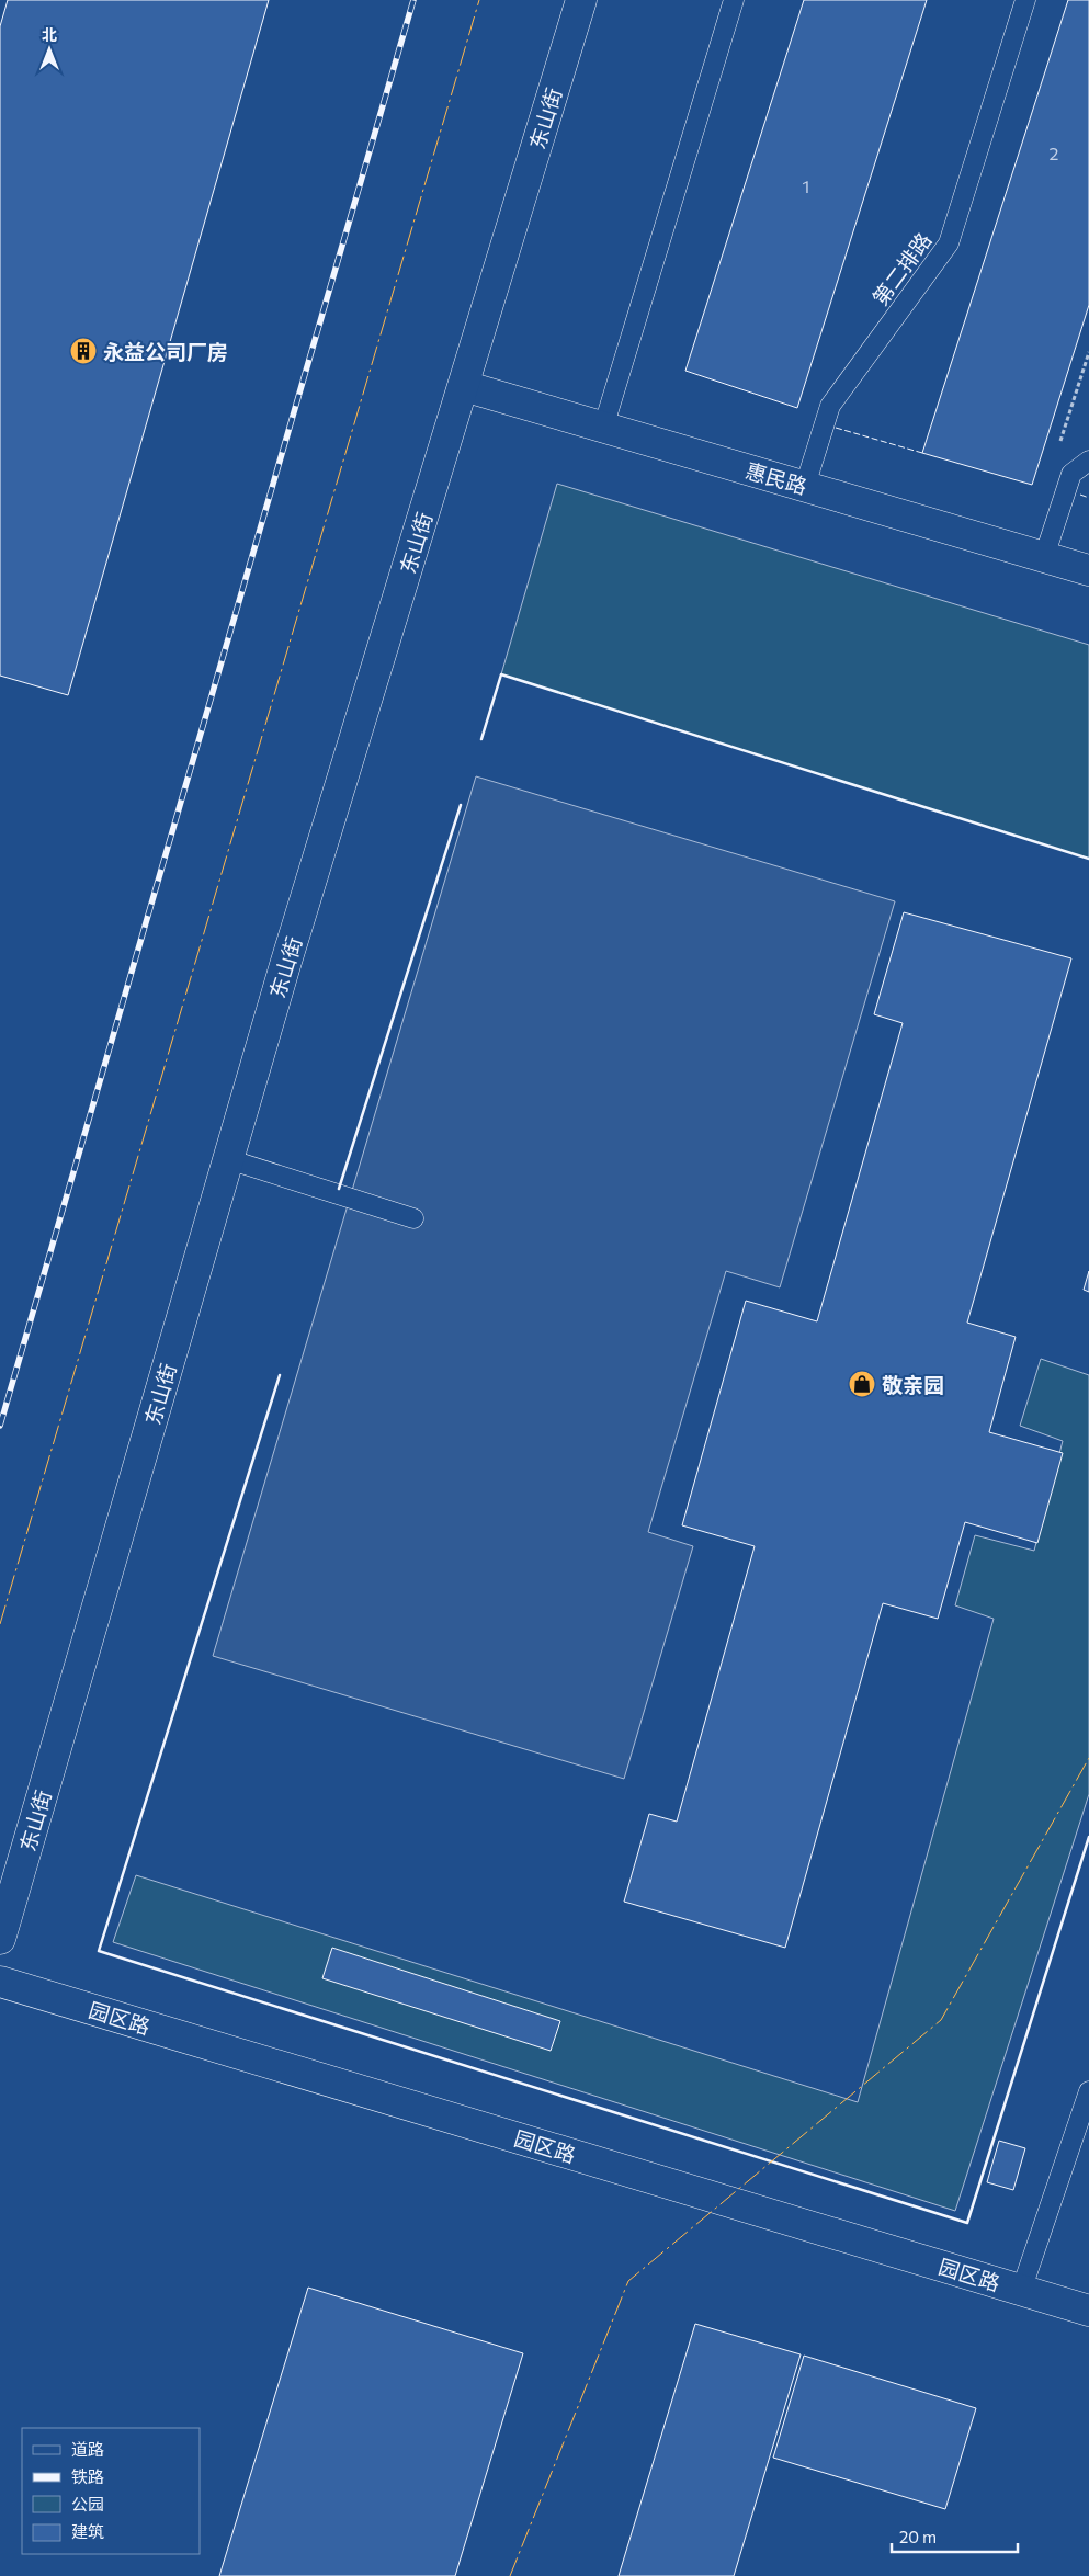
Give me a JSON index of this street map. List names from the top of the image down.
{
  "streets": {
    "main road": ["东山街", "惠民路", "园区路"],
    "lane": ["第二排路"]
  },
  "crossings": [
    ["东山街", "惠民路"],
    ["第二排路", "惠民路"]
  ],
  "places": {
    "building": ["永益公司厂房"],
    "shop": ["敬亲园"]
  },
  "house_numbers": ["2", "1"],
  "legend": [
    "道路",
    "铁路",
    "公园",
    "建筑"
  ],
  "scale_bar": "20 m",
  "north": "top"
}
